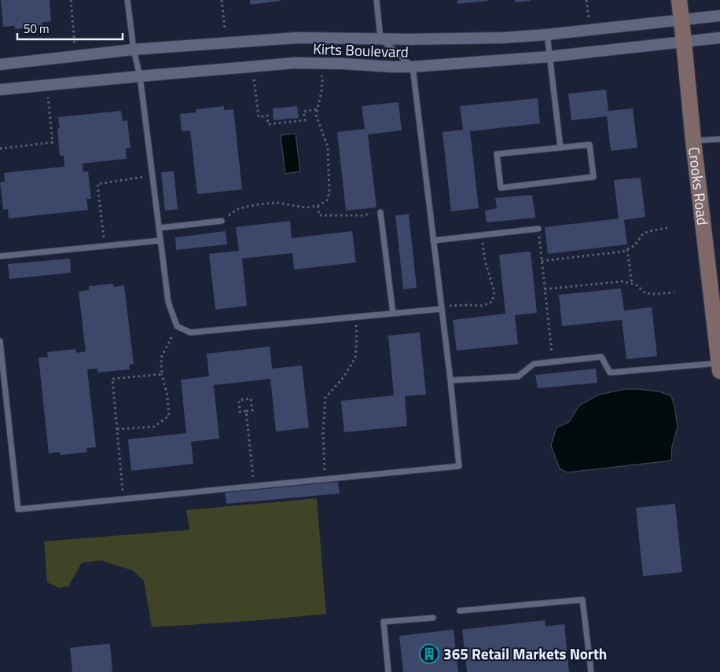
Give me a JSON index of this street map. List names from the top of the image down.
{
  "streets": {
    "main road": ["Crooks Road"],
    "street": ["Kirts Boulevard"]
  },
  "crossings": [
    ["Kirts Boulevard", "Crooks Road"]
  ],
  "places": {
    "building": ["365 Retail Markets North"]
  },
  "scale_bar": "50 m"
}
